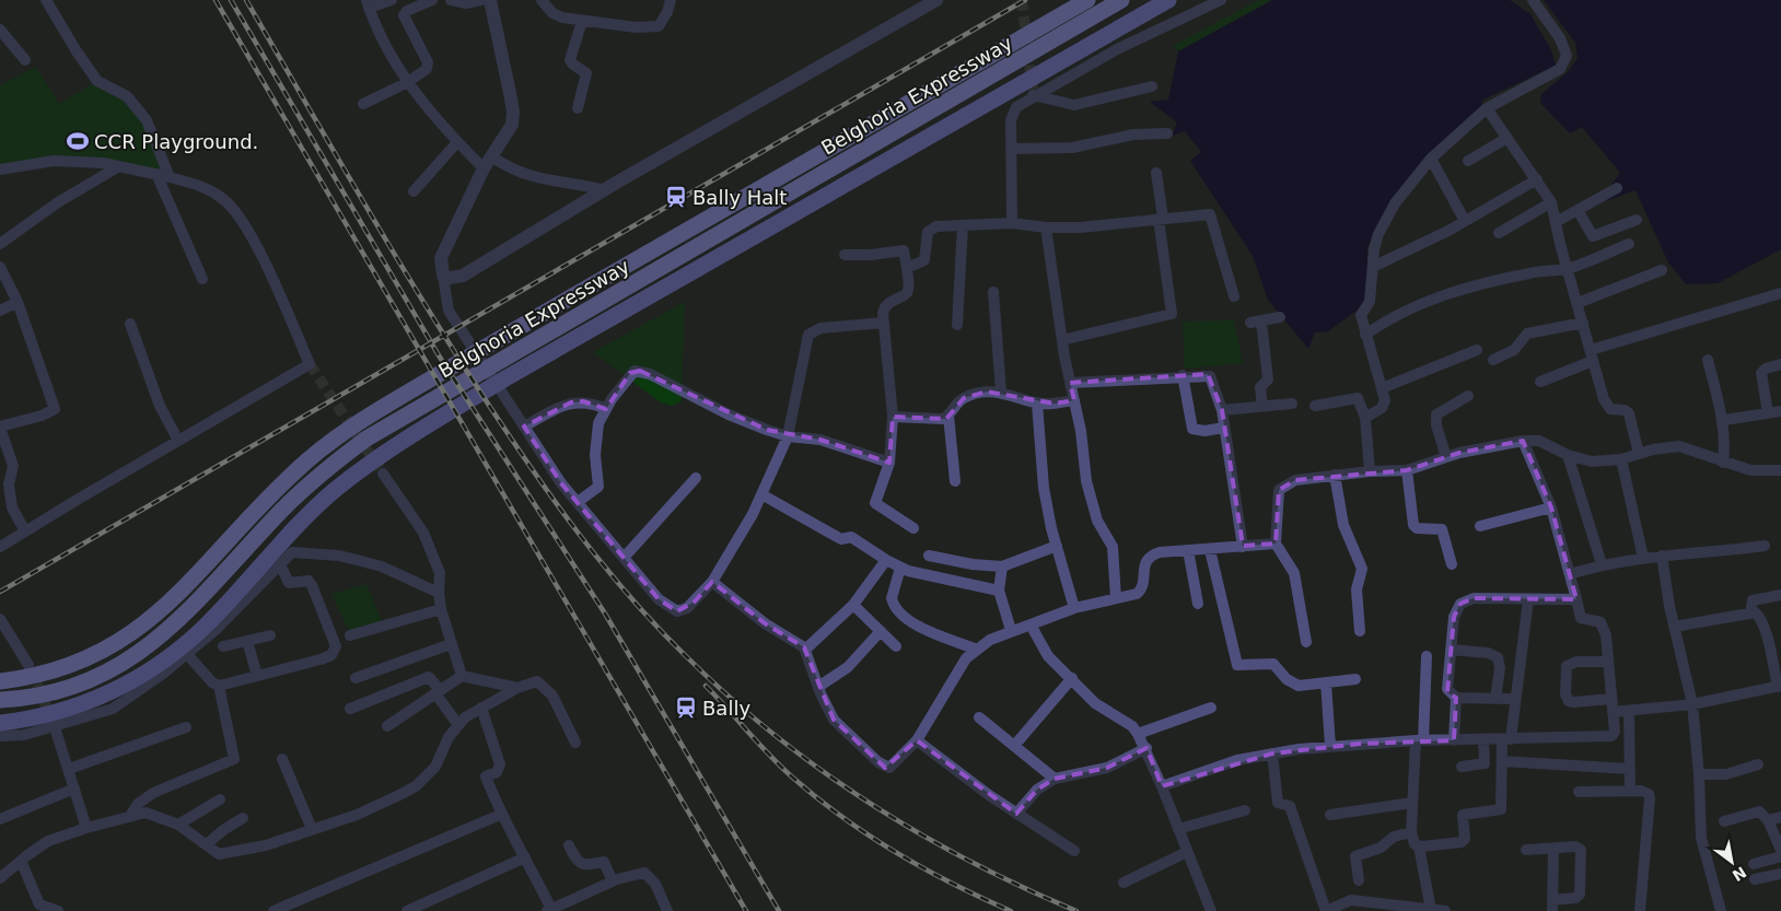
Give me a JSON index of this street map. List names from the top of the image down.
{
  "streets": {
    "highway": ["Belghoria Expressway"]
  },
  "places": {
    "sports": ["CCR Playground."],
    "station": ["Bally Halt", "Bally"]
  },
  "north": "bottom right"
}
